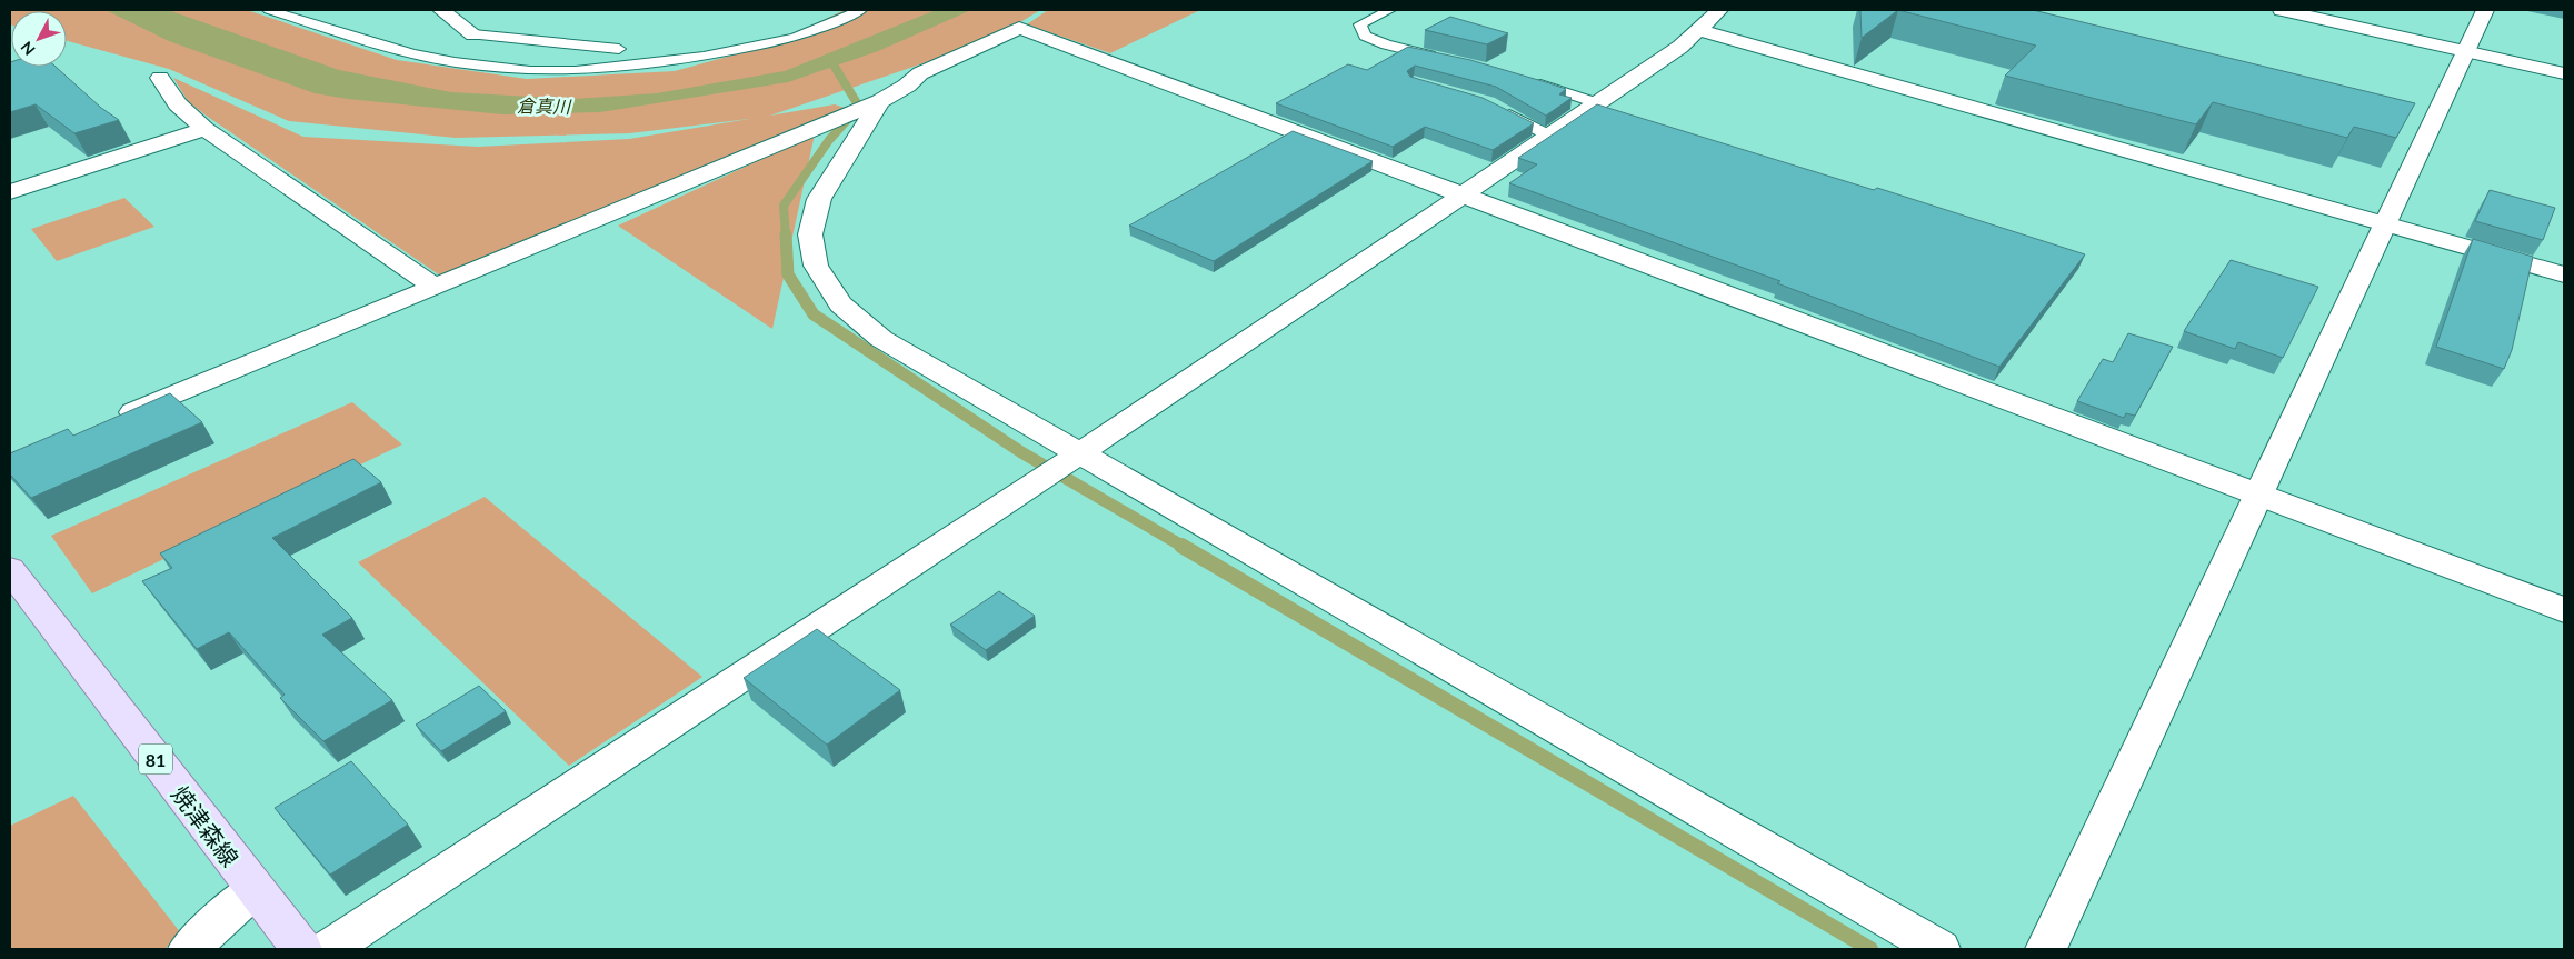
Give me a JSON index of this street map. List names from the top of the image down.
{
  "streets": {
    "main road": ["81", "焼津森線"]
  },
  "water": ["倉真川"],
  "north": "bottom left"
}
